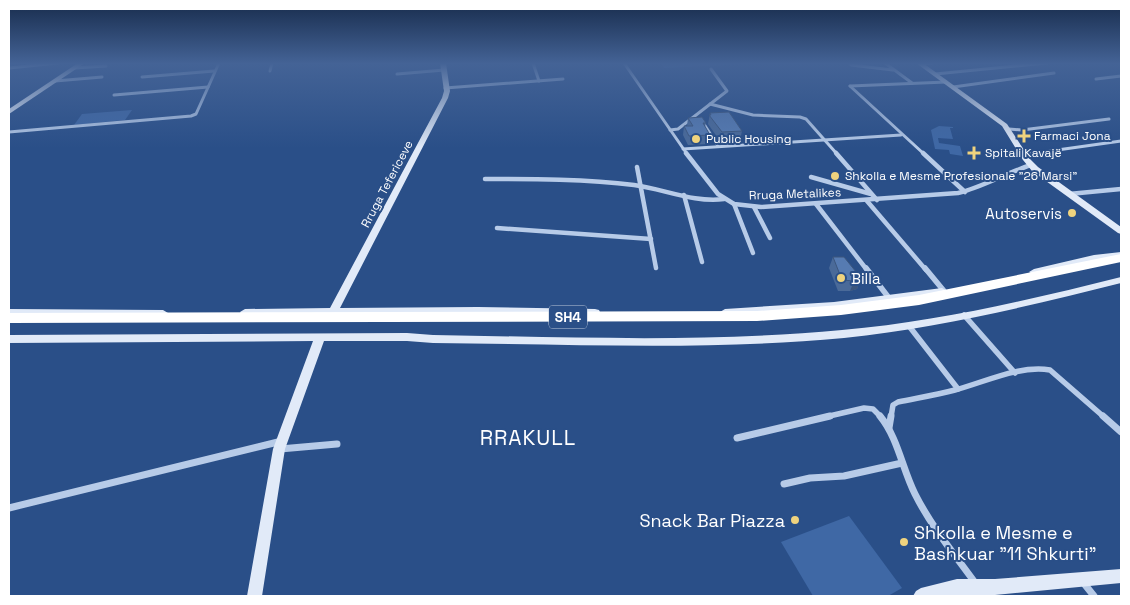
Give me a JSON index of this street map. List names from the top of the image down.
{
  "streets": {
    "highway": ["SH4"],
    "street": ["Rruga Tefericeve", "Rruga Metalikes"]
  },
  "districts": ["RRAKULL"],
  "places": {
    "health": ["Farmaci Jona", "Spitali Kavajë"],
    "other": [
      "Public Housing",
      "Shkolla e Mesme Profesionale \"26 Marsi\"",
      "Autoservis",
      "Billa",
      "Snack Bar Piazza",
      "Shkolla e Mesme e Bashkuar \"11 Shkurti\""
    ]
  }
}
